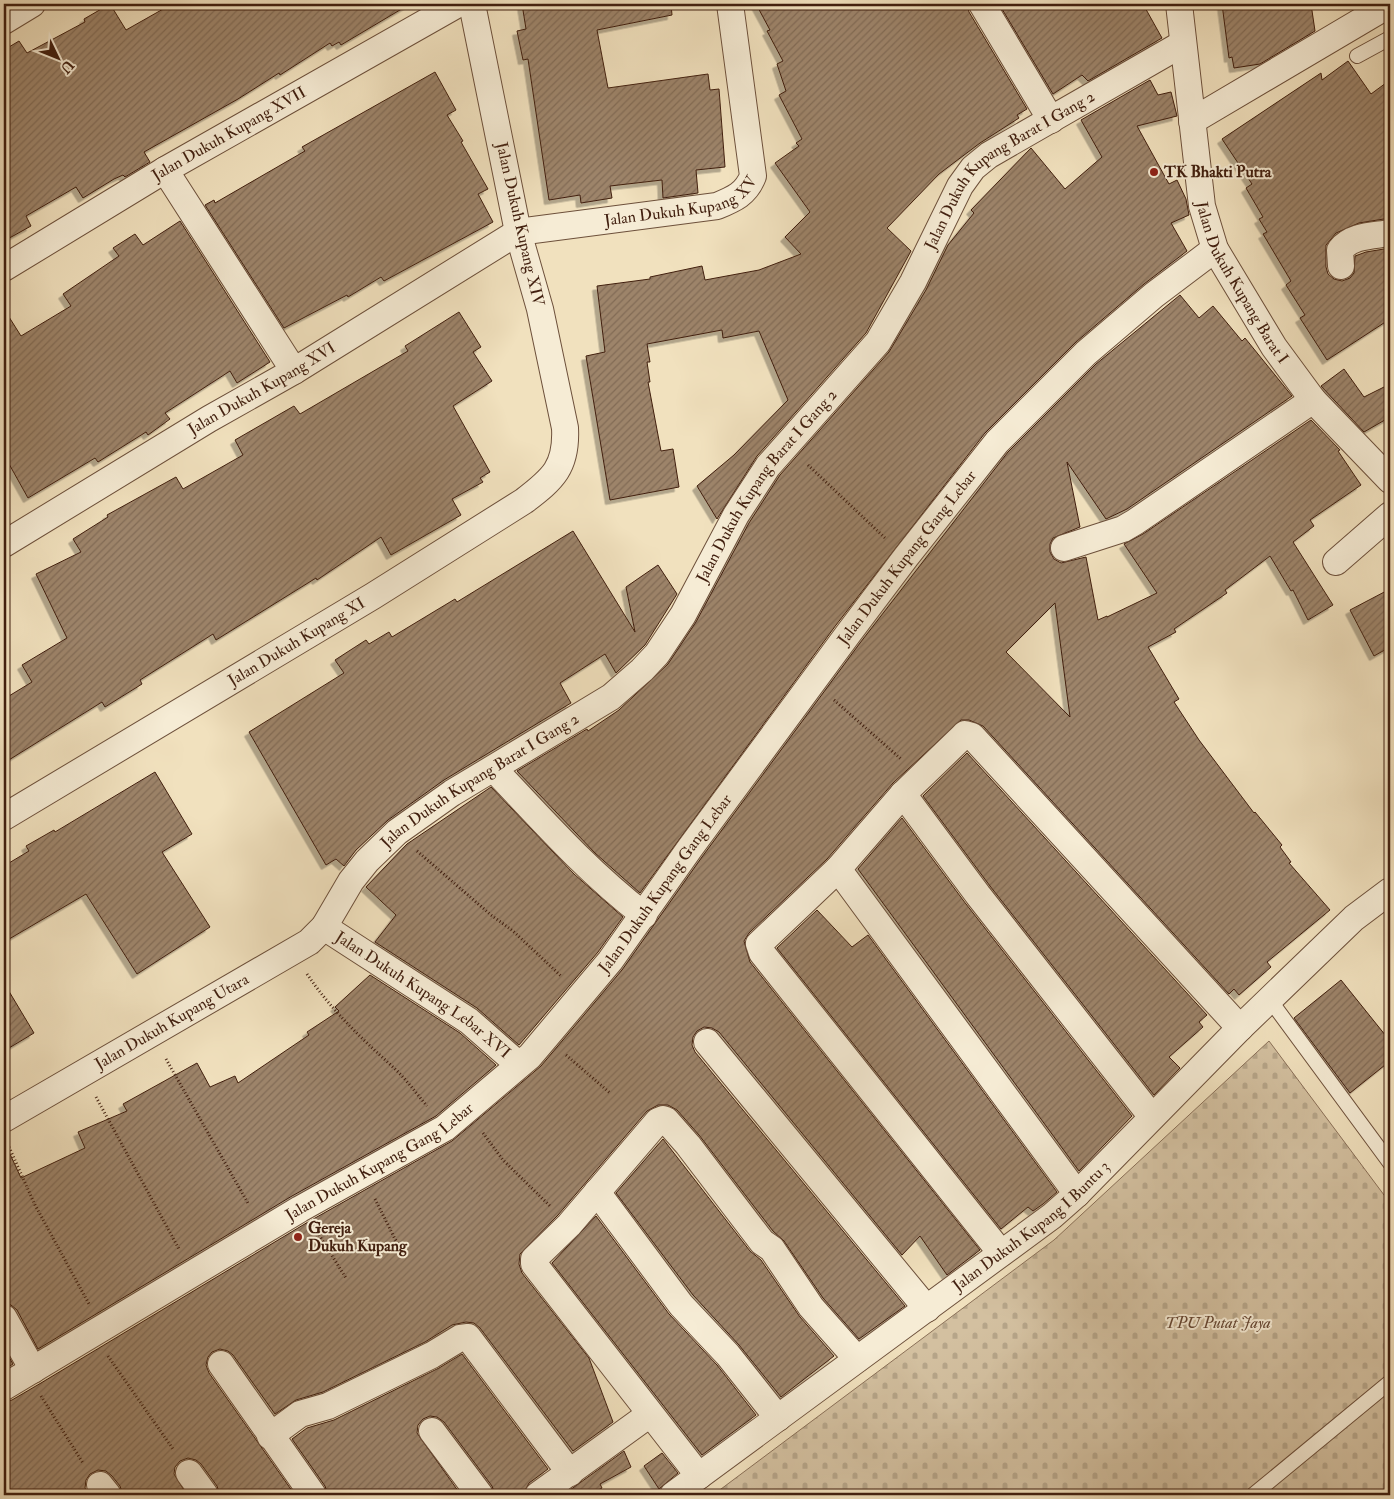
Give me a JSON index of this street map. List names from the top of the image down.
{
  "streets": {
    "street": [
      "Jalan Dukuh Kupang XVII",
      "Jalan Dukuh Kupang Barat I Gang 2",
      "Jalan Dukuh Kupang XV",
      "Jalan Dukuh Kupang XIV",
      "Jalan Dukuh Kupang Barat I",
      "Jalan Dukuh Kupang XVI",
      "Jalan Dukuh Kupang Gang Lebar",
      "Jalan Dukuh Kupang XI",
      "Jalan Dukuh Kupang Lebar XVI",
      "Jalan Dukuh Kupang Utara",
      "Jalan Dukuh Kupang I Buntu 3"
    ]
  },
  "crossings": [
    ["Jalan Dukuh Kupang Barat I Gang 2", "Jalan Dukuh Kupang Barat I"],
    ["Jalan Dukuh Kupang Barat I Gang 2", "Jalan Dukuh Kupang Lebar XVI"],
    ["Jalan Dukuh Kupang Barat I Gang 2", "Jalan Dukuh Kupang Utara"],
    ["Jalan Dukuh Kupang XV", "Jalan Dukuh Kupang XIV"],
    ["Jalan Dukuh Kupang XV", "Jalan Dukuh Kupang XVI"],
    ["Jalan Dukuh Kupang XIV", "Jalan Dukuh Kupang XVI"],
    ["Jalan Dukuh Kupang XIV", "Jalan Dukuh Kupang XI"],
    ["Jalan Dukuh Kupang Barat I", "Jalan Dukuh Kupang Gang Lebar"],
    ["Jalan Dukuh Kupang Gang Lebar", "Jalan Dukuh Kupang Lebar XVI"],
    ["Jalan Dukuh Kupang Lebar XVI", "Jalan Dukuh Kupang Utara"]
  ],
  "parks": ["TPU Putat Jaya"],
  "places": ["TK Bhakti Putra", "Gereja Dukuh Kupang"],
  "north": "bottom right"
}
